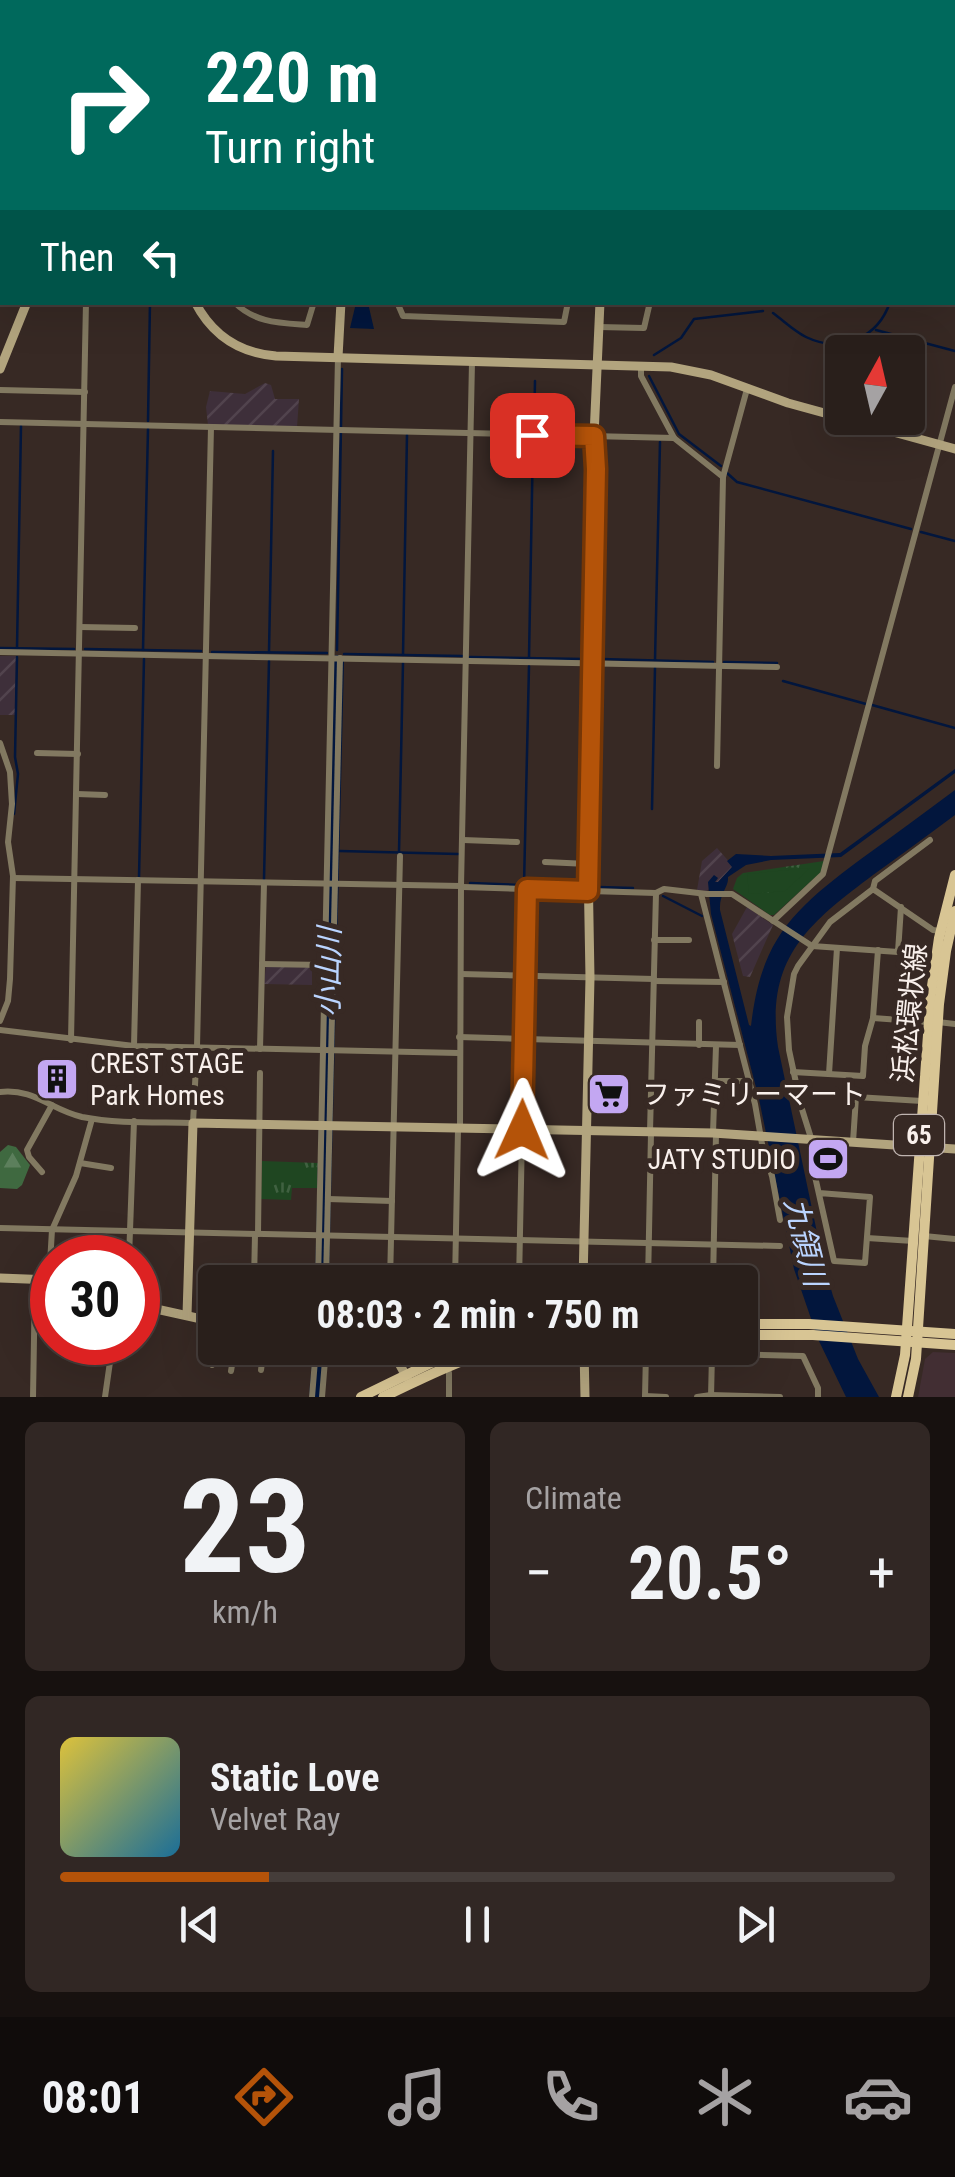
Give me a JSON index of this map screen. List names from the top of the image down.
{
  "streets": {
    "main road": ["浜松環状線", "65"]
  },
  "water": ["小山川", "九領川"],
  "places": {
    "building": ["CREST STAGE Park Homes"],
    "supermarket": ["ファミリーマート"],
    "sports": ["JATY STUDIO"]
  },
  "north": "top",
  "page": {
    "turn": ["220 m", "Turn right"],
    "then": "Then",
    "limit": "30",
    "trip": "08:03 · 2 min · 750 m",
    "tile": [
      ["23", "km/h"],
      "Climate"
    ],
    "heat": ["−", "20.5°", "+"],
    "song": ["Static Love", "Velvet Ray"],
    "tabs": "08:01"
  }
}
